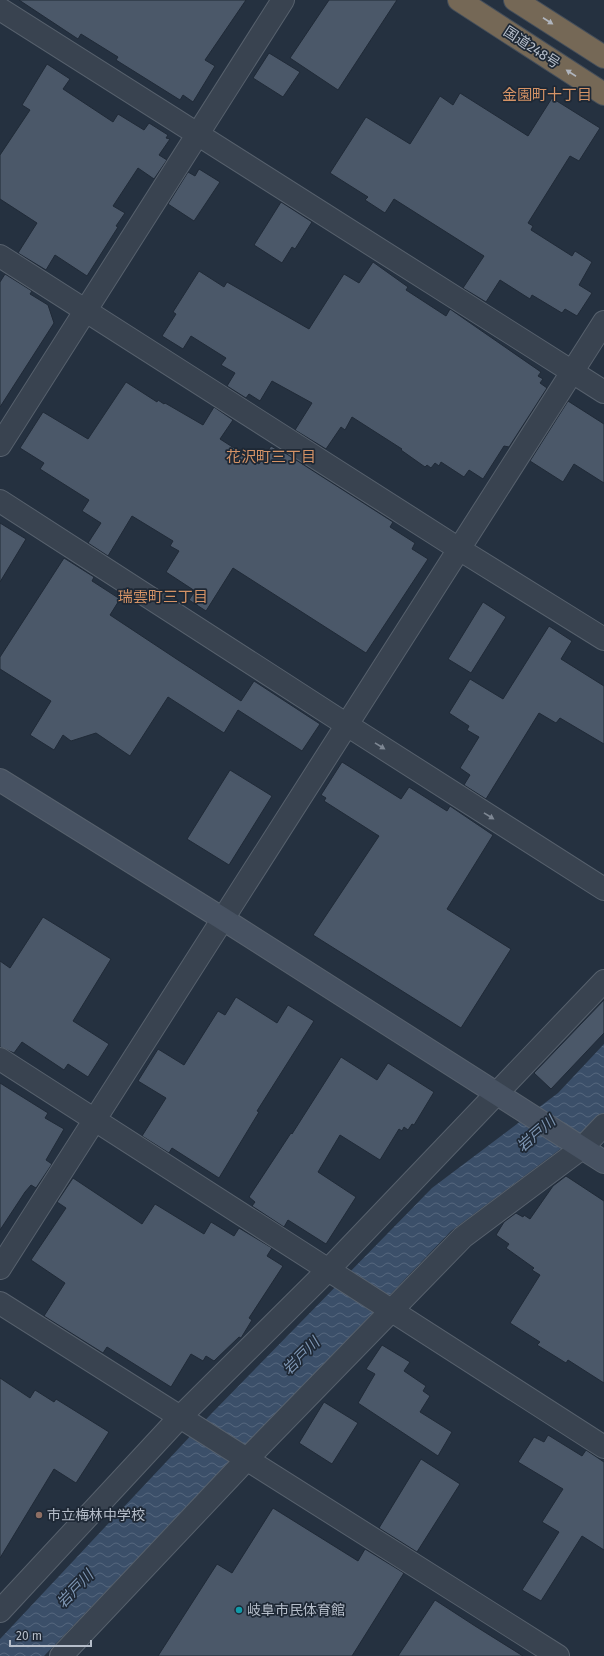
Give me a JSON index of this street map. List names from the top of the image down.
{
  "streets": {
    "highway": ["国道248号"]
  },
  "districts": ["金園町十丁目", "花沢町三丁目", "瑞雲町三丁目"],
  "water": ["岩戸川"],
  "places": ["市立梅林中学校", "岐阜市民体育館"],
  "scale_bar": "20 m"
}
